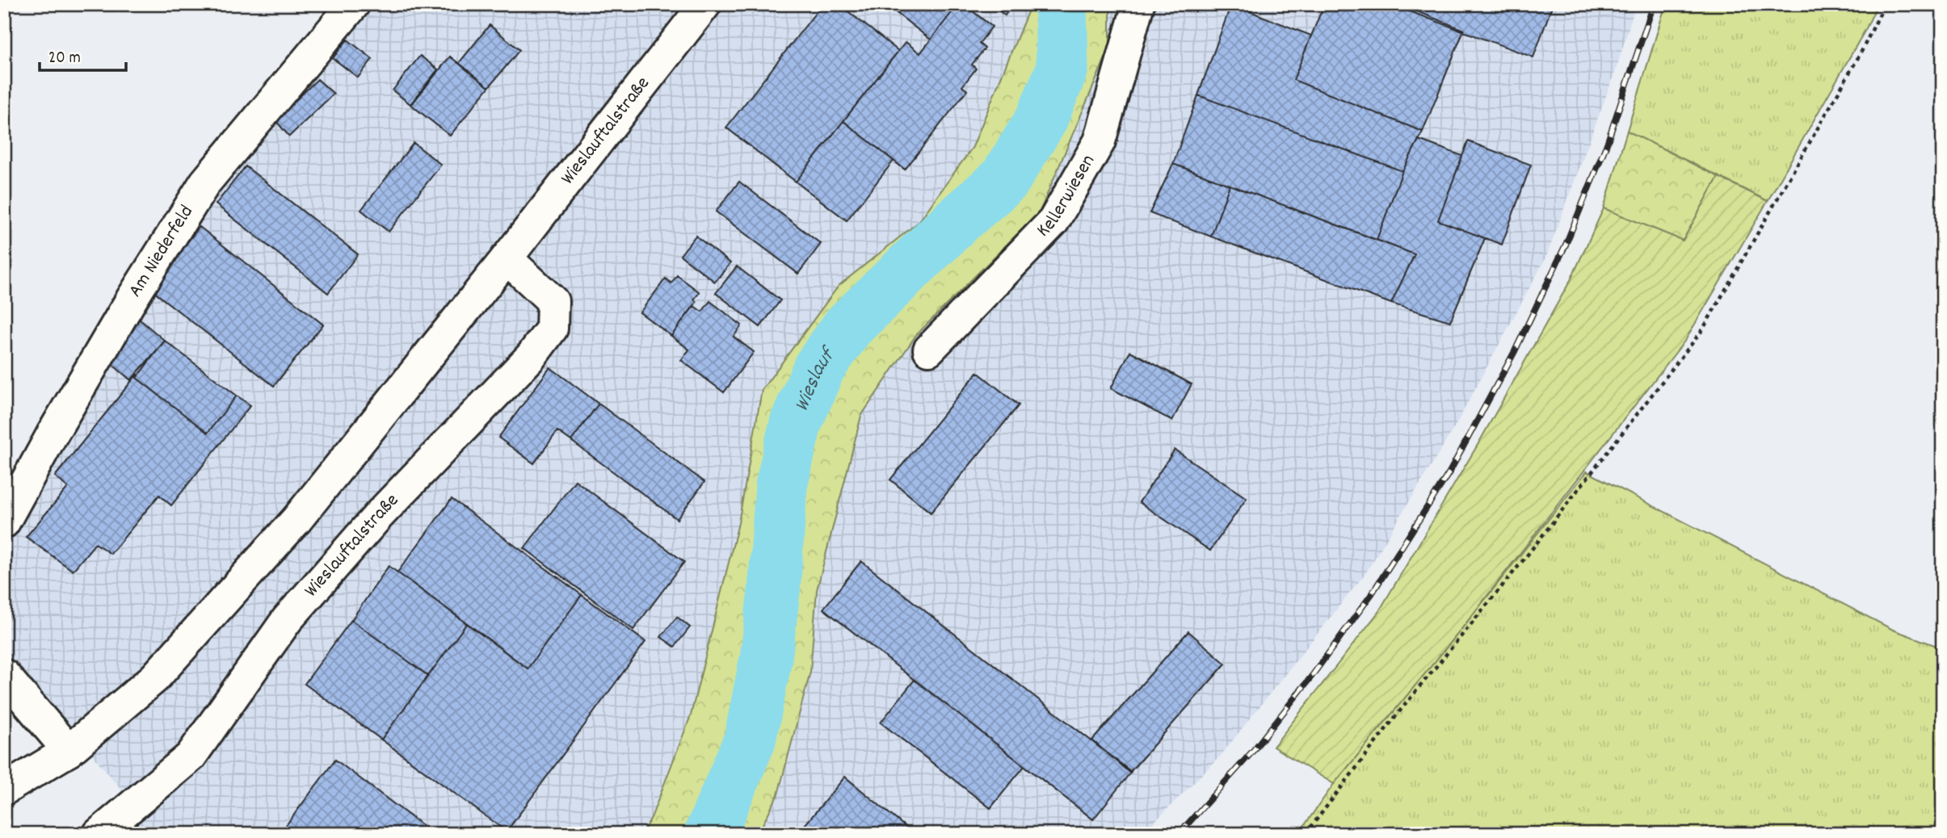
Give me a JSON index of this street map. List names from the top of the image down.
{
  "streets": {
    "street": ["Wieslauftalstraße", "Kellerwiesen", "Am Niederfeld"]
  },
  "water": ["Wieslauf"],
  "scale_bar": "20 m"
}
